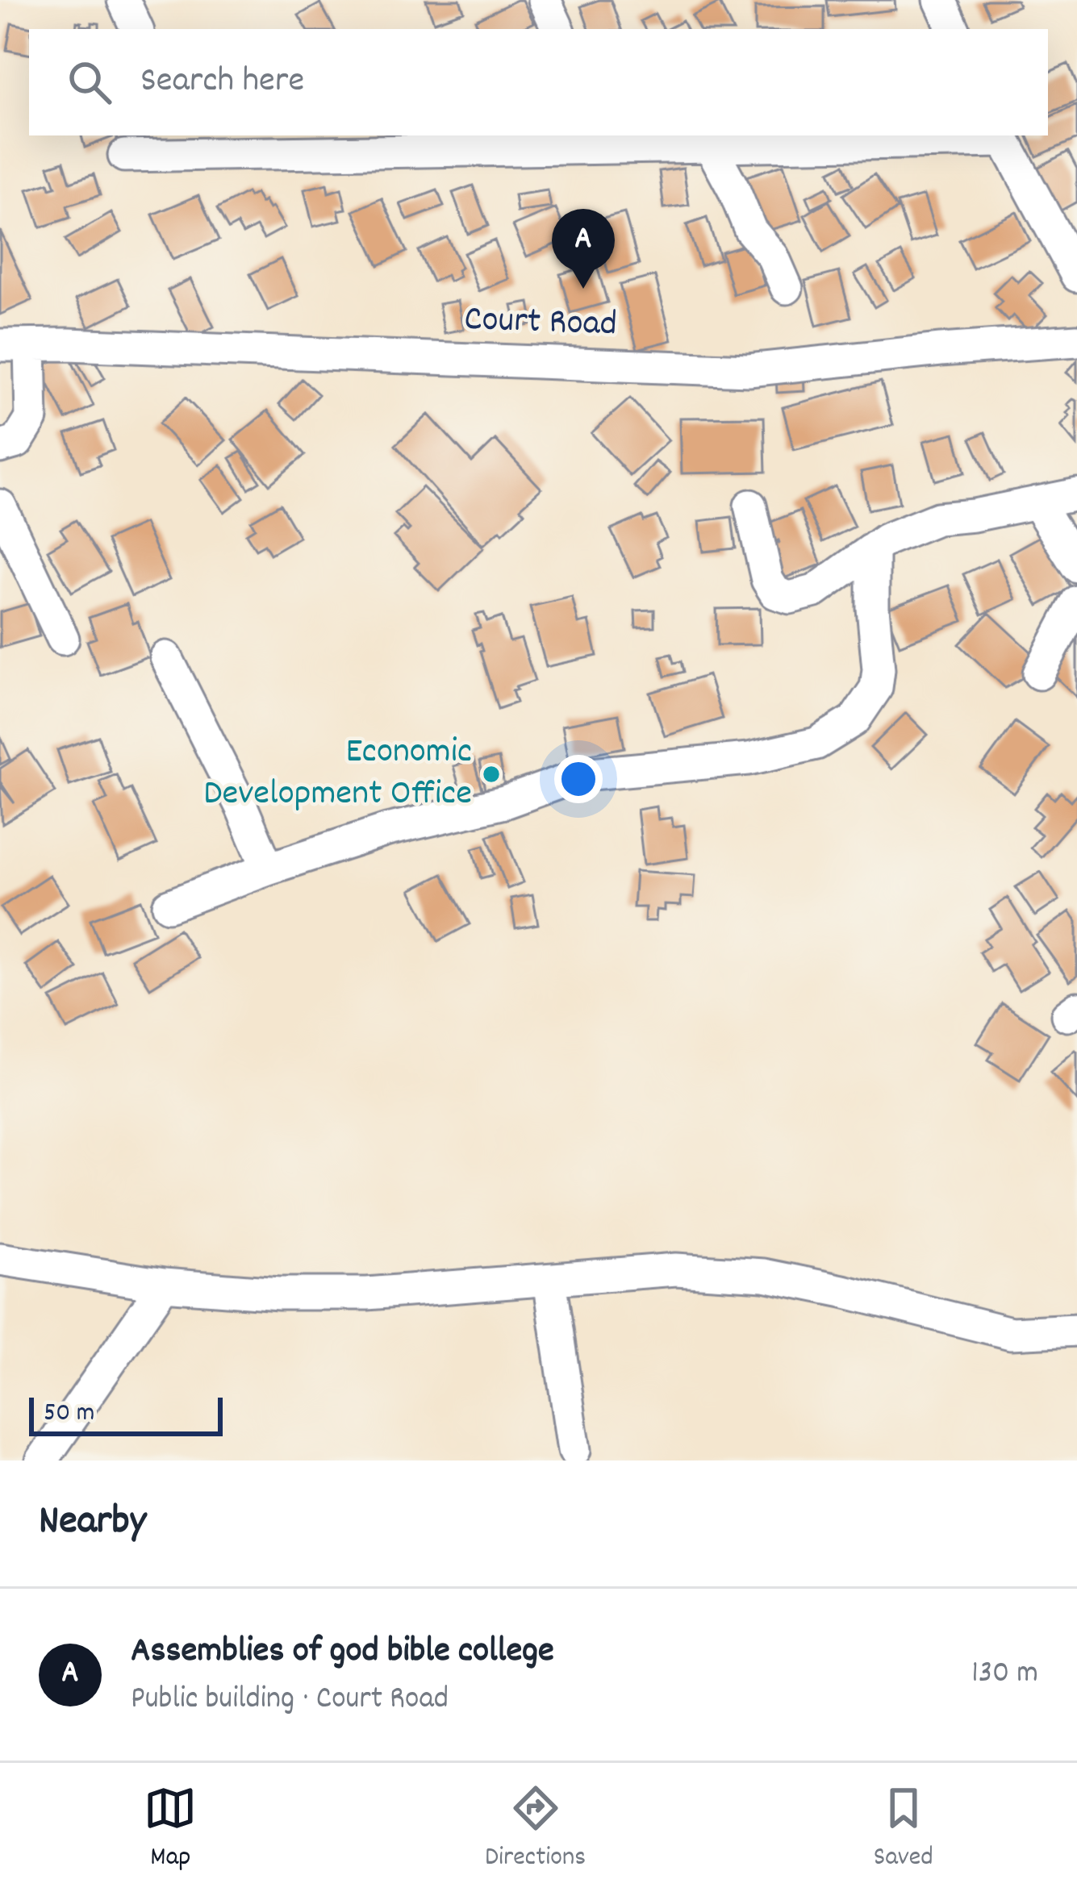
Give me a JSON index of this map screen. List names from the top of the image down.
{
  "streets": {
    "street": ["Court Road"]
  },
  "places": ["Economic Development Office"],
  "scale_bar": "50 m",
  "page": {
    "search": "Search here",
    "pins": "A",
    "scale": "50 m",
    "heading": "Nearby",
    "list": [
      {
        "mark": "A",
        "name": "Assemblies of god bible college",
        "note": "Public building · Court Road",
        "value": "130 m"
      }
    ],
    "nav": ["Map", "Directions", "Saved"]
  }
}
